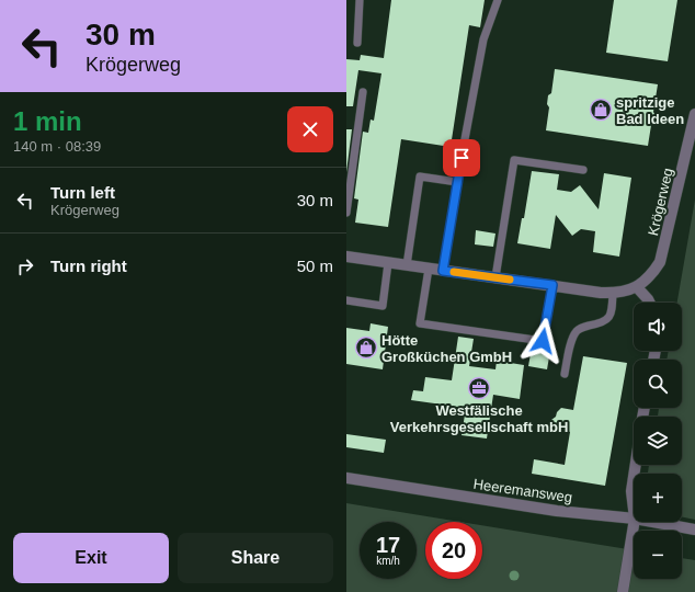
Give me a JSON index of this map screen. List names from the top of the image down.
{
  "streets": {
    "street": ["Krögerweg", "Heeremansweg"]
  },
  "places": {
    "shop": ["spritzige Bad Ideen", "Hötte Großküchen GmbH"],
    "office": ["Westfälische Verkehrsgesellschaft mbH"]
  },
  "page": {
    "turn": ["30 m", "Krögerweg"],
    "heading": ["1 min", "140 m · 08:39"],
    "list": [
      {
        "name": "Turn left",
        "note": "Krögerweg",
        "value": "30 m"
      },
      {
        "name": "Turn right",
        "value": "50 m"
      }
    ],
    "map_buttons": ["+", "−"],
    "speed": "17 km/h",
    "limit": "20",
    "buttons": ["Exit", "Share"]
  }
}
